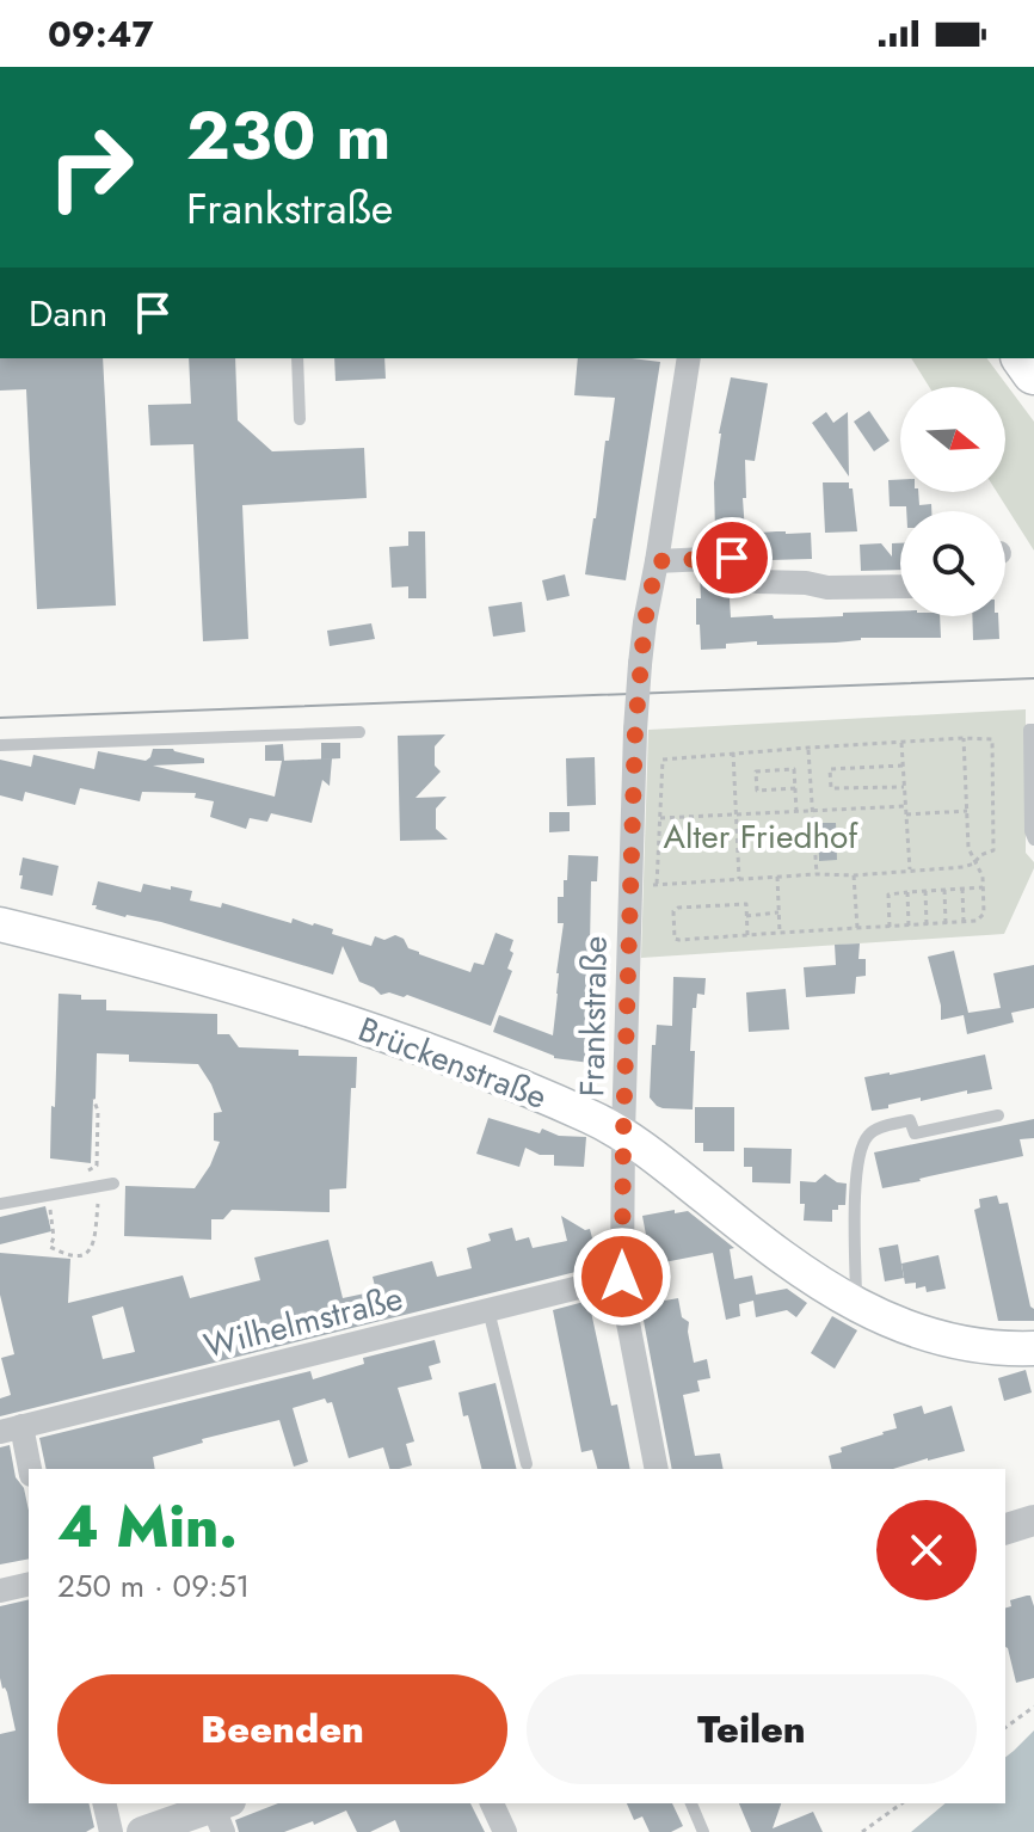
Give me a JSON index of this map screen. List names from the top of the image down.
{
  "streets": {
    "main road": ["Brückenstraße"],
    "street": ["Frankstraße", "Wilhelmstraße"]
  },
  "crossings": [
    ["Frankstraße", "Brückenstraße"],
    ["Frankstraße", "Wilhelmstraße"]
  ],
  "parks": ["Alter Friedhof"],
  "north": "right",
  "page": {
    "status": "09:47",
    "turn": ["230 m", "Frankstraße"],
    "then": "Dann",
    "heading": ["4 Min.", "250 m · 09:51"],
    "buttons": ["Beenden", "Teilen"]
  }
}
